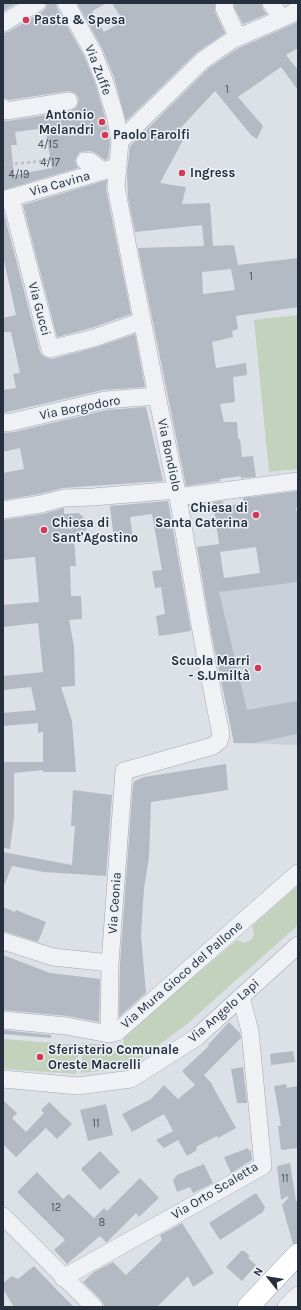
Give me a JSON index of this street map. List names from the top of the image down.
{
  "streets": {
    "street": [
      "Via Zuffe",
      "Via Cavina",
      "Via Gucci",
      "Via Borgodoro",
      "Via Bondiolo",
      "Via Ceonia",
      "Via Mura Gioco del Pallone",
      "Via Angelo Lapi",
      "Via Orto Scaletta"
    ]
  },
  "crossings": [
    ["Via Zuffe", "Via Bondiolo"],
    ["Via Cavina", "Via Gucci"],
    ["Via Cavina", "Via Bondiolo"],
    ["Via Gucci", "Via Bondiolo"],
    ["Via Borgodoro", "Via Bondiolo"],
    ["Via Bondiolo", "Via Ceonia"],
    ["Via Ceonia", "Via Mura Gioco del Pallone"],
    ["Via Angelo Lapi", "Via Orto Scaletta"]
  ],
  "places": [
    "Pasta & Spesa",
    "Antonio Melandri",
    "Paolo Farolfi",
    "Ingress",
    "Chiesa di Santa Caterina",
    "Chiesa di Sant'Agostino",
    "Scuola Marri - S.Umiltà",
    "Sferisterio Comunale Oreste Macrelli"
  ],
  "house_numbers": [
    "1",
    "4/15",
    "4/17",
    "4/19",
    "1",
    "11",
    "11",
    "12",
    "8"
  ],
  "north": "top left"
}
